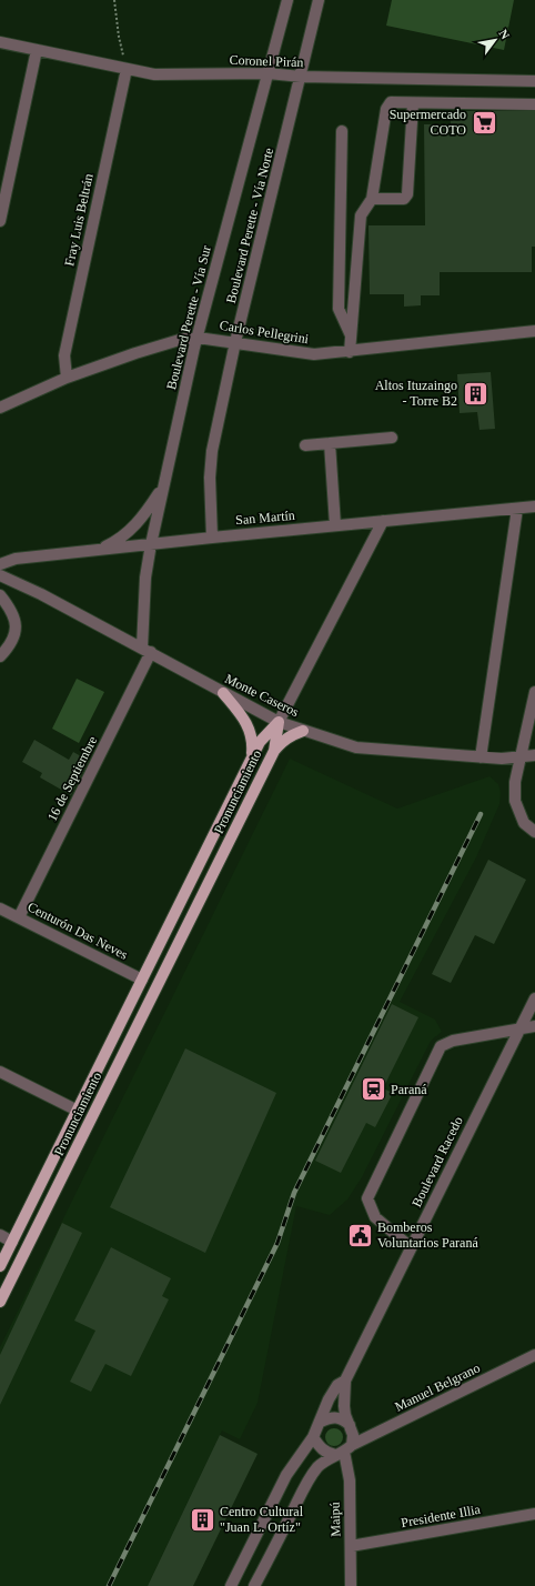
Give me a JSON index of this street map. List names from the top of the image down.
{
  "streets": {
    "main road": ["Pronunciamiento"],
    "street": [
      "Coronel Pirán",
      "Fray Luis Beltrán",
      "Boulevard Perette - Vía Norte",
      "Boulevard Perette - Vía Sur",
      "Carlos Pellegrini",
      "San Martín",
      "Monte Caseros",
      "16 de Septiembre",
      "Centurón Das Neves",
      "Boulevard Racedo",
      "Manuel Belgrano",
      "Presidente Illia",
      "Maipú"
    ]
  },
  "crossings": [
    ["Coronel Pirán", "Fray Luis Beltrán"],
    ["Coronel Pirán", "Boulevard Perette - Vía Norte"],
    ["Coronel Pirán", "Boulevard Perette - Vía Sur"],
    ["Fray Luis Beltrán", "Carlos Pellegrini"],
    ["Boulevard Perette - Vía Norte", "Carlos Pellegrini"],
    ["Boulevard Perette - Vía Norte", "San Martín"],
    ["Boulevard Perette - Vía Sur", "Carlos Pellegrini"],
    ["Boulevard Perette - Vía Sur", "San Martín"],
    ["Boulevard Perette - Vía Sur", "Monte Caseros"],
    ["Boulevard Perette - Vía Sur", "16 de Septiembre"],
    ["Monte Caseros", "16 de Septiembre"],
    ["Monte Caseros", "Pronunciamiento"],
    ["16 de Septiembre", "Centurón Das Neves"],
    ["Pronunciamiento", "Centurón Das Neves"],
    ["Boulevard Racedo", "Manuel Belgrano"],
    ["Boulevard Racedo", "Maipú"],
    ["Manuel Belgrano", "Maipú"],
    ["Presidente Illia", "Maipú"]
  ],
  "places": {
    "supermarket": ["Supermercado COTO"],
    "building": ["Altos Ituzaingo - Torre B2", "Centro Cultural \"Juan L. Ortíz\""],
    "station": ["Paraná"],
    "public building": ["Bomberos Voluntarios Paraná"]
  },
  "north": "top right"
}
